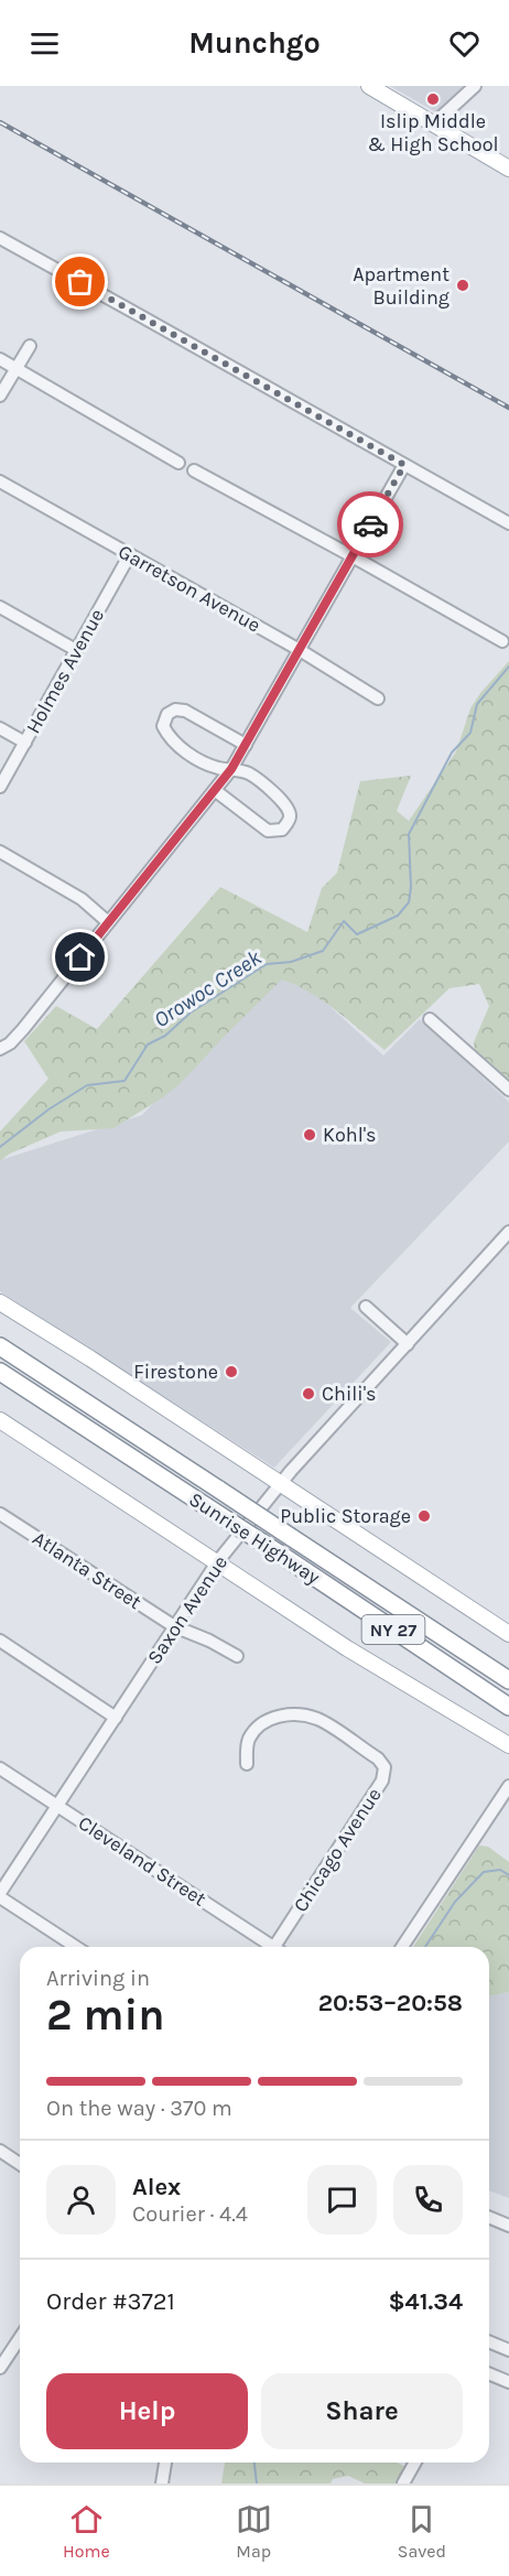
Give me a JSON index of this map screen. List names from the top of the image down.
{
  "streets": {
    "highway": ["Sunrise Highway", "NY 27"],
    "street": [
      "Garretson Avenue",
      "Holmes Avenue",
      "Atlanta Street",
      "Saxon Avenue",
      "Chicago Avenue",
      "Cleveland Street"
    ]
  },
  "crossings": [
    ["Garretson Avenue", "Holmes Avenue"],
    ["Sunrise Highway", "Saxon Avenue"],
    ["Atlanta Street", "Saxon Avenue"],
    ["Saxon Avenue", "Cleveland Street"]
  ],
  "water": ["Orowoc Creek"],
  "places": [
    "Islip Middle & High School",
    "Apartment Building",
    "Kohl's",
    "Firestone",
    "Chili's",
    "Public Storage"
  ],
  "page": {
    "header": "Munchgo",
    "heading": ["2 min", "Arriving in", "20:53–20:58"],
    "panel": [
      "Alex",
      "Courier · 4.4",
      "Order #3721",
      "$41.34"
    ],
    "bar": "On the way · 370 m",
    "buttons": ["Help", "Share"],
    "tabs": ["Home", "Map", "Saved"]
  }
}
